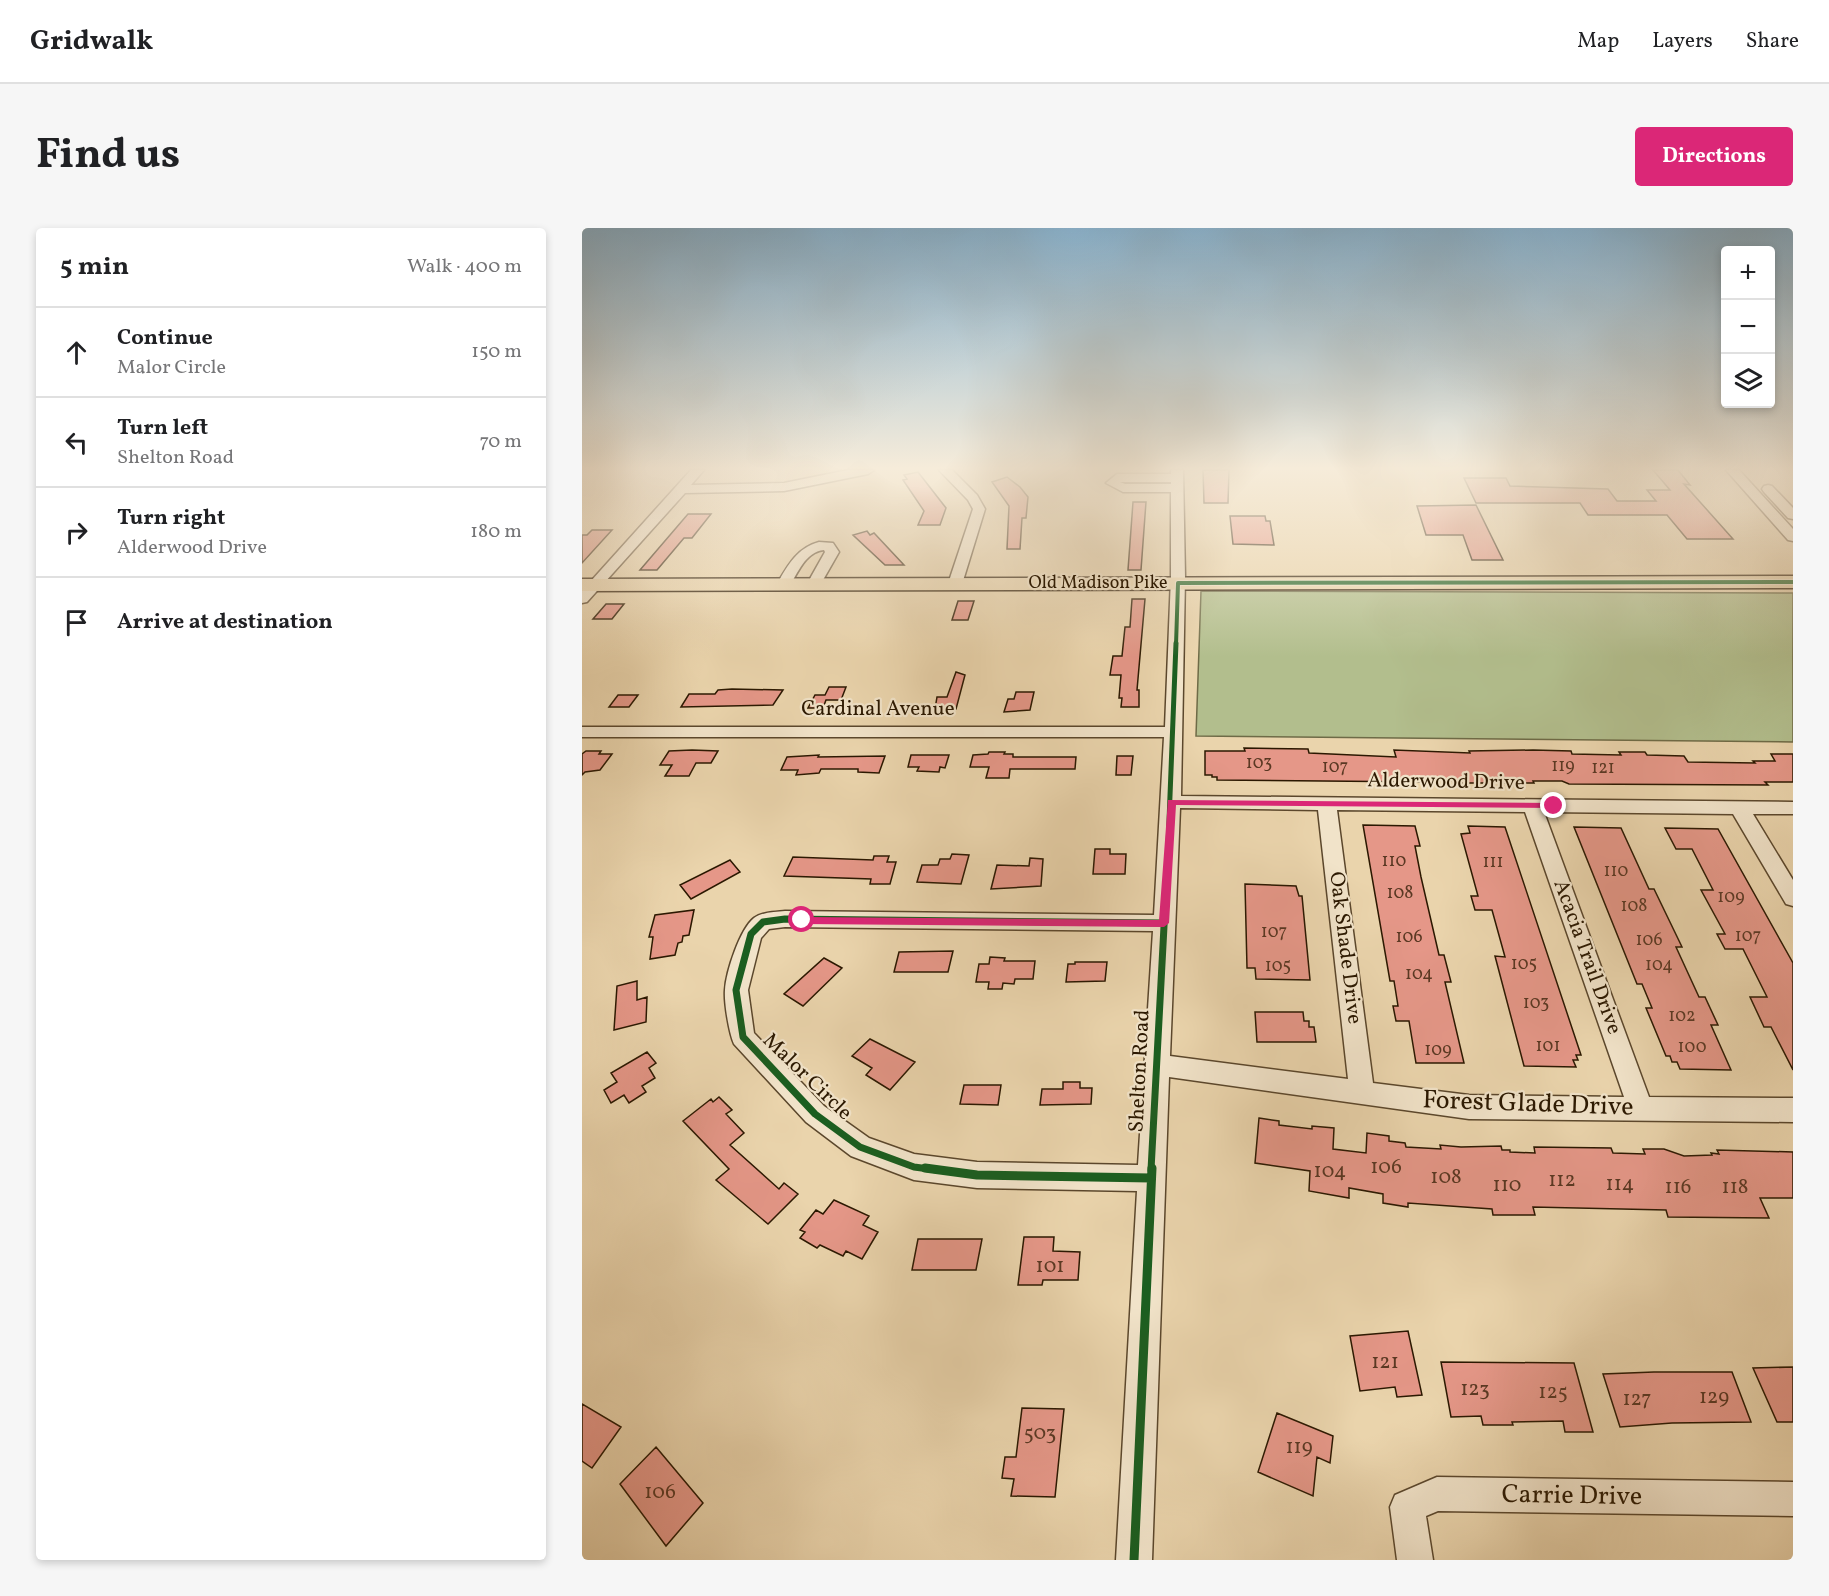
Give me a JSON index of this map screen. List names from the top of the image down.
{
  "streets": {
    "main road": ["Old Madison Pike"],
    "street": [
      "Cardinal Avenue",
      "Alderwood Drive",
      "Oak Shade Drive",
      "Acacia Trail Drive",
      "Shelton Road",
      "Malor Circle",
      "Forest Glade Drive",
      "Carrie Drive"
    ]
  },
  "crossings": [
    ["Old Madison Pike", "Shelton Road"],
    ["Cardinal Avenue", "Shelton Road"],
    ["Alderwood Drive", "Oak Shade Drive"],
    ["Alderwood Drive", "Acacia Trail Drive"],
    ["Alderwood Drive", "Shelton Road"],
    ["Oak Shade Drive", "Forest Glade Drive"],
    ["Acacia Trail Drive", "Forest Glade Drive"],
    ["Shelton Road", "Malor Circle"],
    ["Shelton Road", "Forest Glade Drive"]
  ],
  "house_numbers": [
    "103",
    "119",
    "107",
    "121",
    "110",
    "111",
    "110",
    "108",
    "109",
    "108",
    "107",
    "107",
    "106",
    "106",
    "105",
    "104",
    "105",
    "104",
    "103",
    "102",
    "101",
    "100",
    "109",
    "106",
    "104",
    "108",
    "112",
    "114",
    "110",
    "116",
    "118",
    "101",
    "121",
    "123",
    "125",
    "129",
    "127",
    "503",
    "119",
    "106"
  ],
  "page": {
    "header": "Gridwalk",
    "nav": ["Map", "Layers", "Share"],
    "title": "Find us",
    "buttons": "Directions",
    "heading": ["5 min", "Walk · 400 m"],
    "map_buttons": ["+", "−"],
    "list": [
      ["Continue", "Malor Circle", "150 m"],
      ["Turn left", "Shelton Road", "70 m"],
      ["Turn right", "Alderwood Drive", "180 m"],
      "Arrive at destination"
    ]
  }
}
